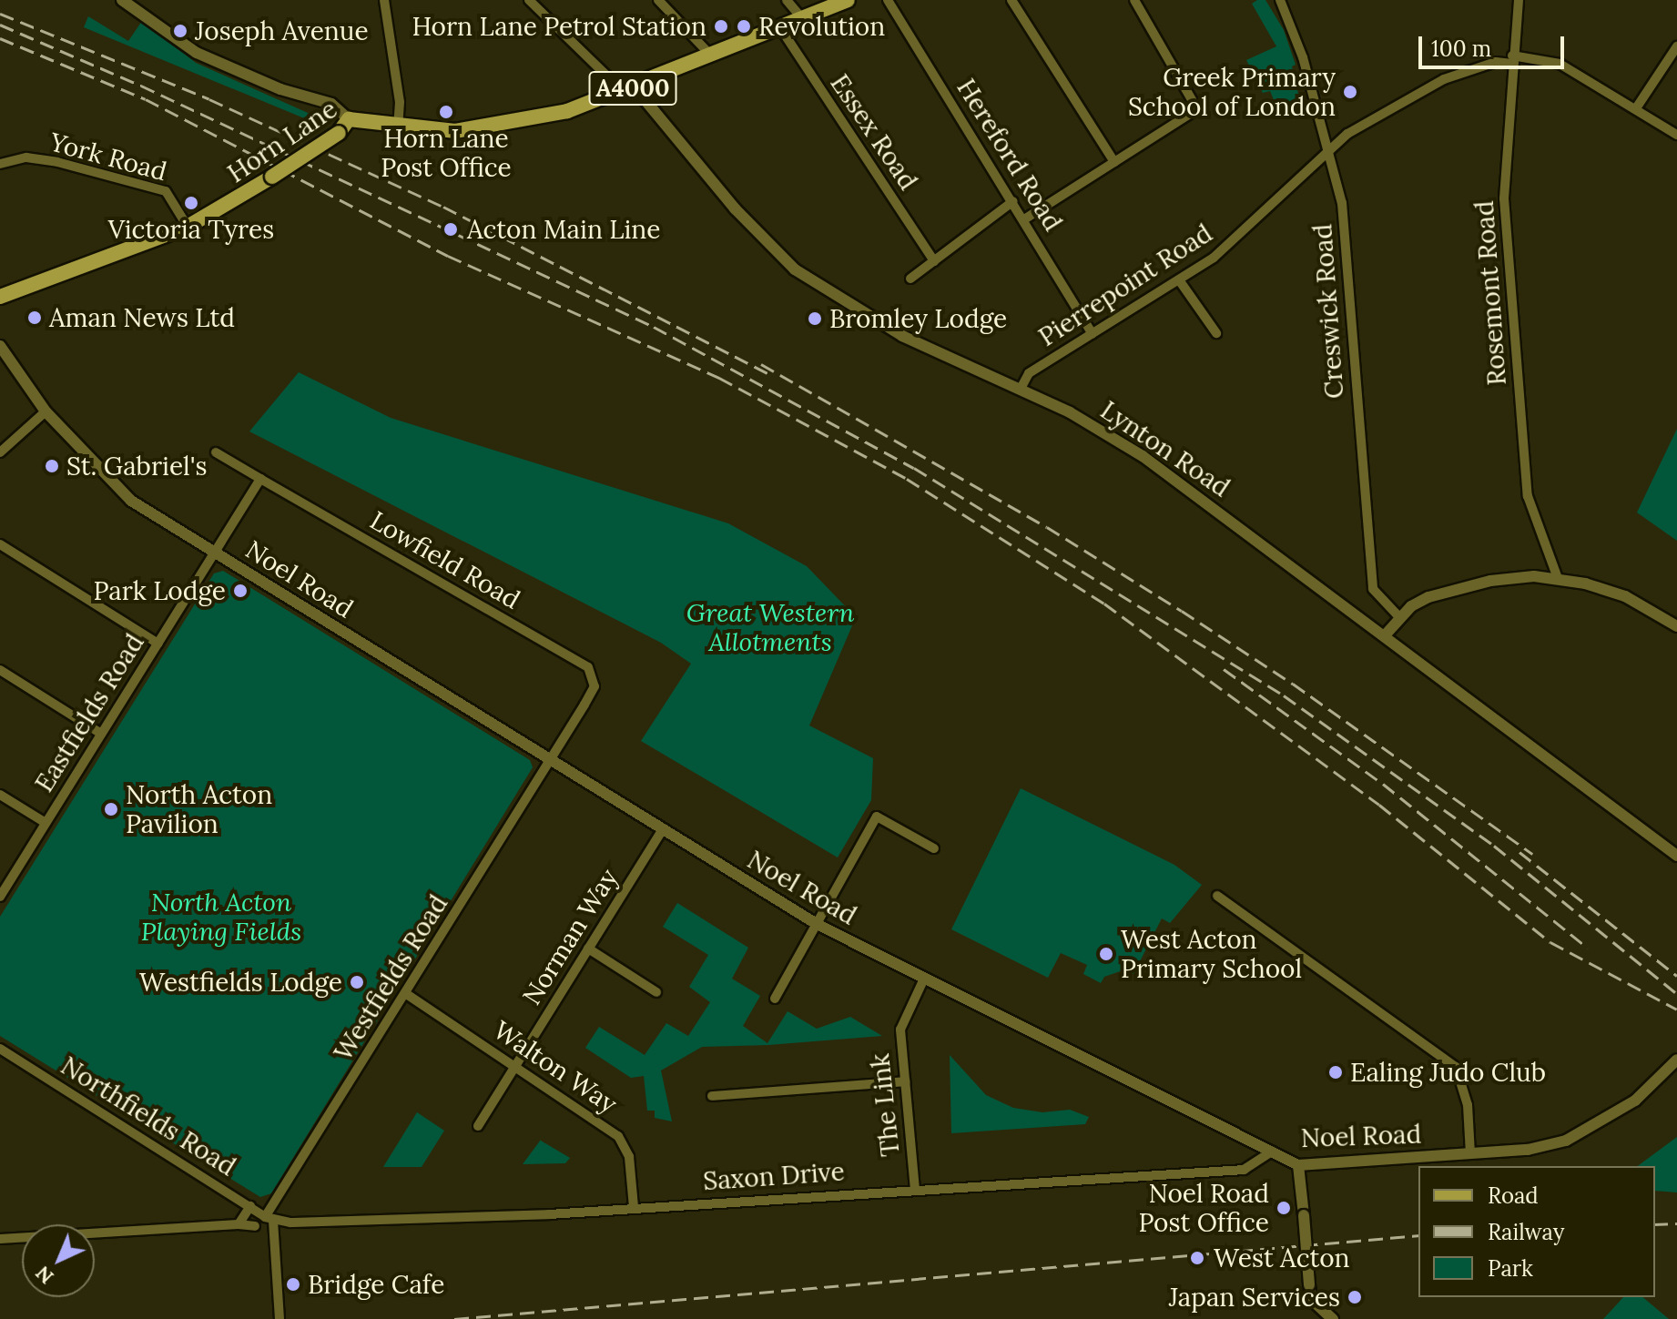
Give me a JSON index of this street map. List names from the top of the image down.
{
  "streets": {
    "main road": ["A4000", "Horn Lane"],
    "street": [
      "Essex Road",
      "Hereford Road",
      "York Road",
      "Pierrepoint Road",
      "Rosemont Road",
      "Creswick Road",
      "Lynton Road",
      "Lowfield Road",
      "Noel Road",
      "Eastfields Road",
      "Norman Way",
      "Westfields Road",
      "Walton Way",
      "The Link",
      "Northfields Road",
      "Saxon Drive"
    ]
  },
  "crossings": [
    ["Essex Road", "Horn Lane"],
    ["Horn Lane", "York Road"],
    ["Horn Lane", "Lynton Road"],
    ["Hereford Road", "Pierrepoint Road"],
    ["Pierrepoint Road", "Rosemont Road"],
    ["Pierrepoint Road", "Creswick Road"],
    ["Pierrepoint Road", "Lynton Road"],
    ["Lowfield Road", "Noel Road"],
    ["Lowfield Road", "Westfields Road"],
    ["Noel Road", "Eastfields Road"],
    ["Noel Road", "Norman Way"],
    ["Noel Road", "Westfields Road"],
    ["Noel Road", "The Link"],
    ["Noel Road", "Saxon Drive"],
    ["Norman Way", "Walton Way"],
    ["Westfields Road", "Walton Way"],
    ["Westfields Road", "Northfields Road"],
    ["Westfields Road", "Saxon Drive"],
    ["Walton Way", "Saxon Drive"],
    ["The Link", "Saxon Drive"],
    ["Northfields Road", "Saxon Drive"]
  ],
  "parks": ["Great Western Allotments", "North Acton Playing Fields"],
  "places": [
    "Horn Lane Petrol Station",
    "Revolution",
    "Joseph Avenue",
    "Greek Primary School of London",
    "Horn Lane Post Office",
    "Victoria Tyres",
    "Acton Main Line",
    "Aman News Ltd",
    "Bromley Lodge",
    "St. Gabriel's",
    "Park Lodge",
    "North Acton Pavilion",
    "West Acton Primary School",
    "Westfields Lodge",
    "Ealing Judo Club",
    "Noel Road Post Office",
    "West Acton",
    "Bridge Cafe",
    "Japan Services"
  ],
  "legend": ["Road", "Railway", "Park"],
  "scale_bar": "100 m",
  "north": "bottom left"
}
